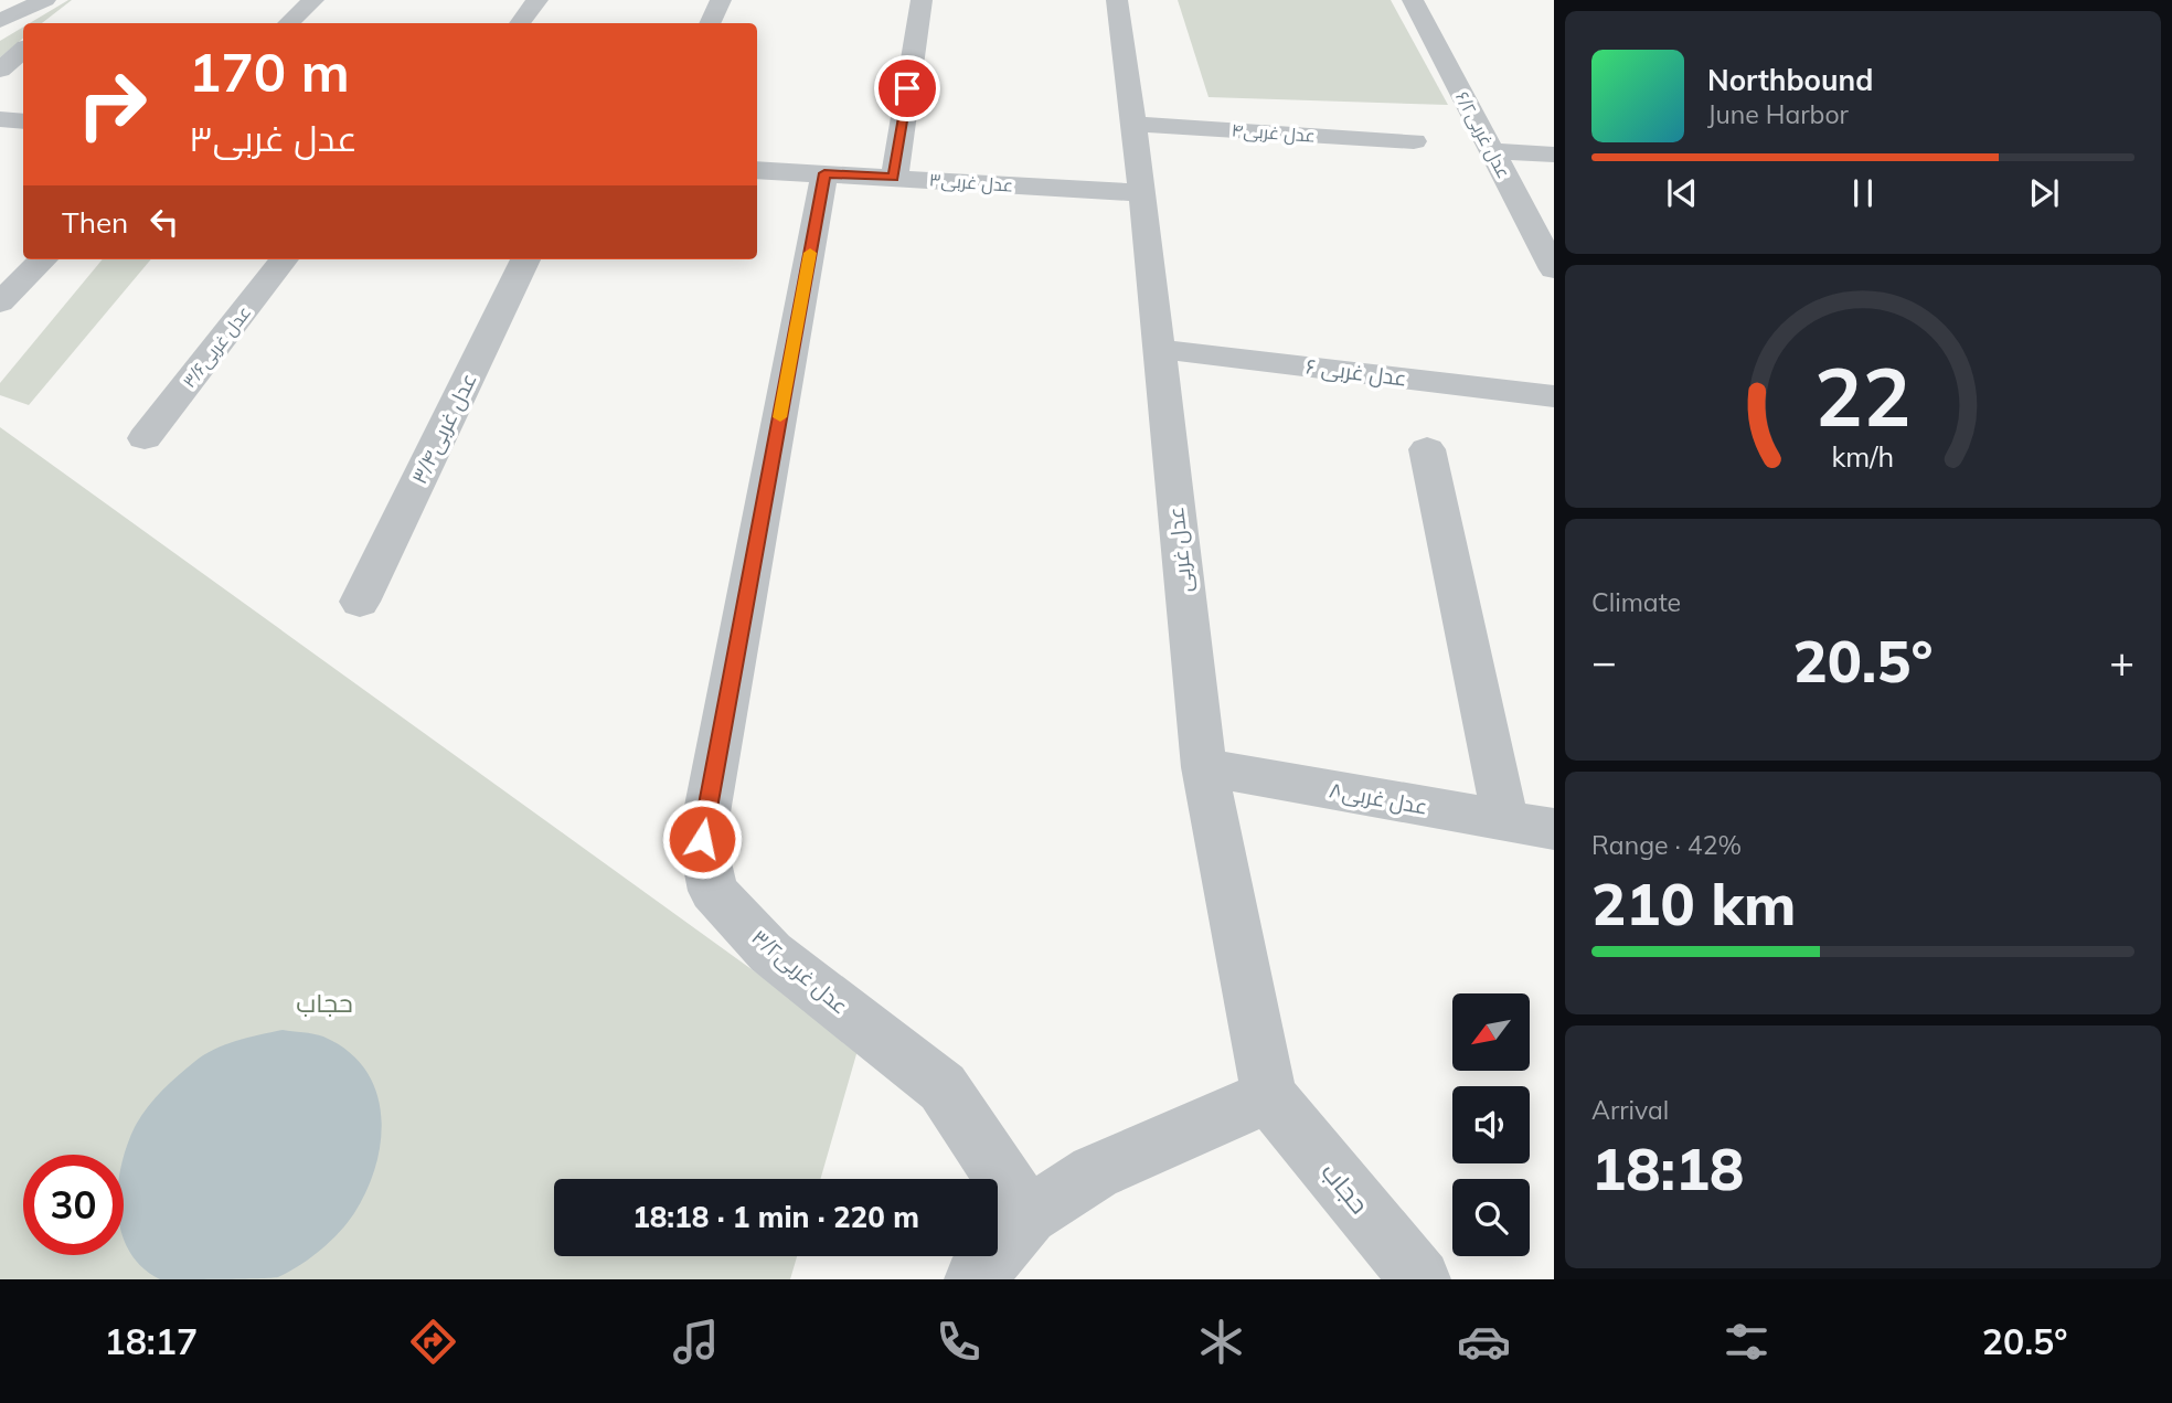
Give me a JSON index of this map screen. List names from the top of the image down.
{
  "streets": {
    "street": [
      "عدل غربی۴",
      "۶/۲عدل غربی",
      "عدل غربی۳",
      "عدل غربی۳/۶",
      "عدل غربی ۶",
      "عدل غربی۳/۴",
      "عدل غربی",
      "عدل غربی۸",
      "عدل غربی۳/۲",
      "حجاب"
    ]
  },
  "crossings": [
    ["عدل غربی۴", "عدل غربی"],
    ["عدل غربی۳", "عدل غربی"],
    ["عدل غربی۳", "عدل غربی۳/۲"],
    ["عدل غربی ۶", "عدل غربی"],
    ["عدل غربی", "عدل غربی۸"],
    ["عدل غربی", "حجاب"]
  ],
  "parks": ["حجاب"],
  "north": "bottom left",
  "page": {
    "turn": ["170 m", "عدل غربی۳"],
    "song": ["Northbound", "June Harbor"],
    "then": "Then",
    "tile": [
      "Climate",
      ["Range · 42%", "210 km"],
      ["Arrival", "18:18"]
    ],
    "heat": ["−", "20.5°", "+"],
    "limit": "30",
    "trip": "18:18 · 1 min · 220 m",
    "tabs": ["18:17", "20.5°"],
    "gauge": ["22", "km/h"]
  }
}
